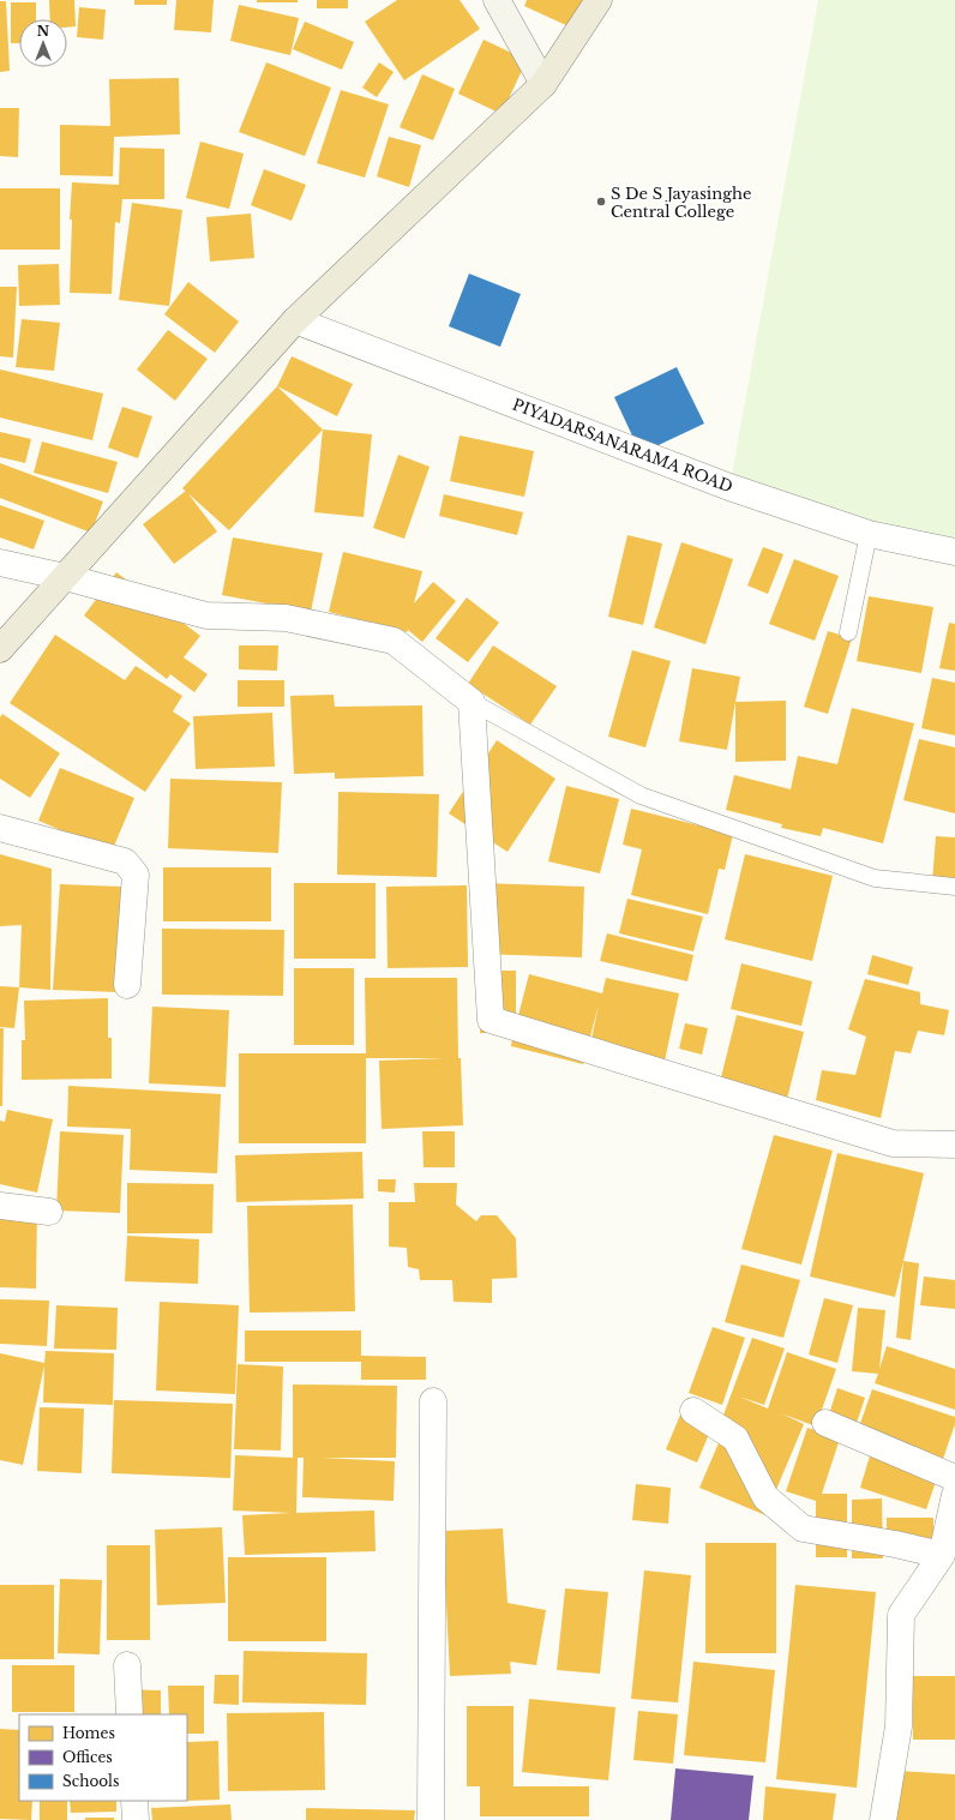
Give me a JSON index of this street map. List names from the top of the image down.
{
  "streets": {
    "street": ["PIYADARSANARAMA ROAD"]
  },
  "places": ["S De S Jayasinghe Central College"],
  "legend": ["Homes", "Offices", "Schools"],
  "north": "top"
}
